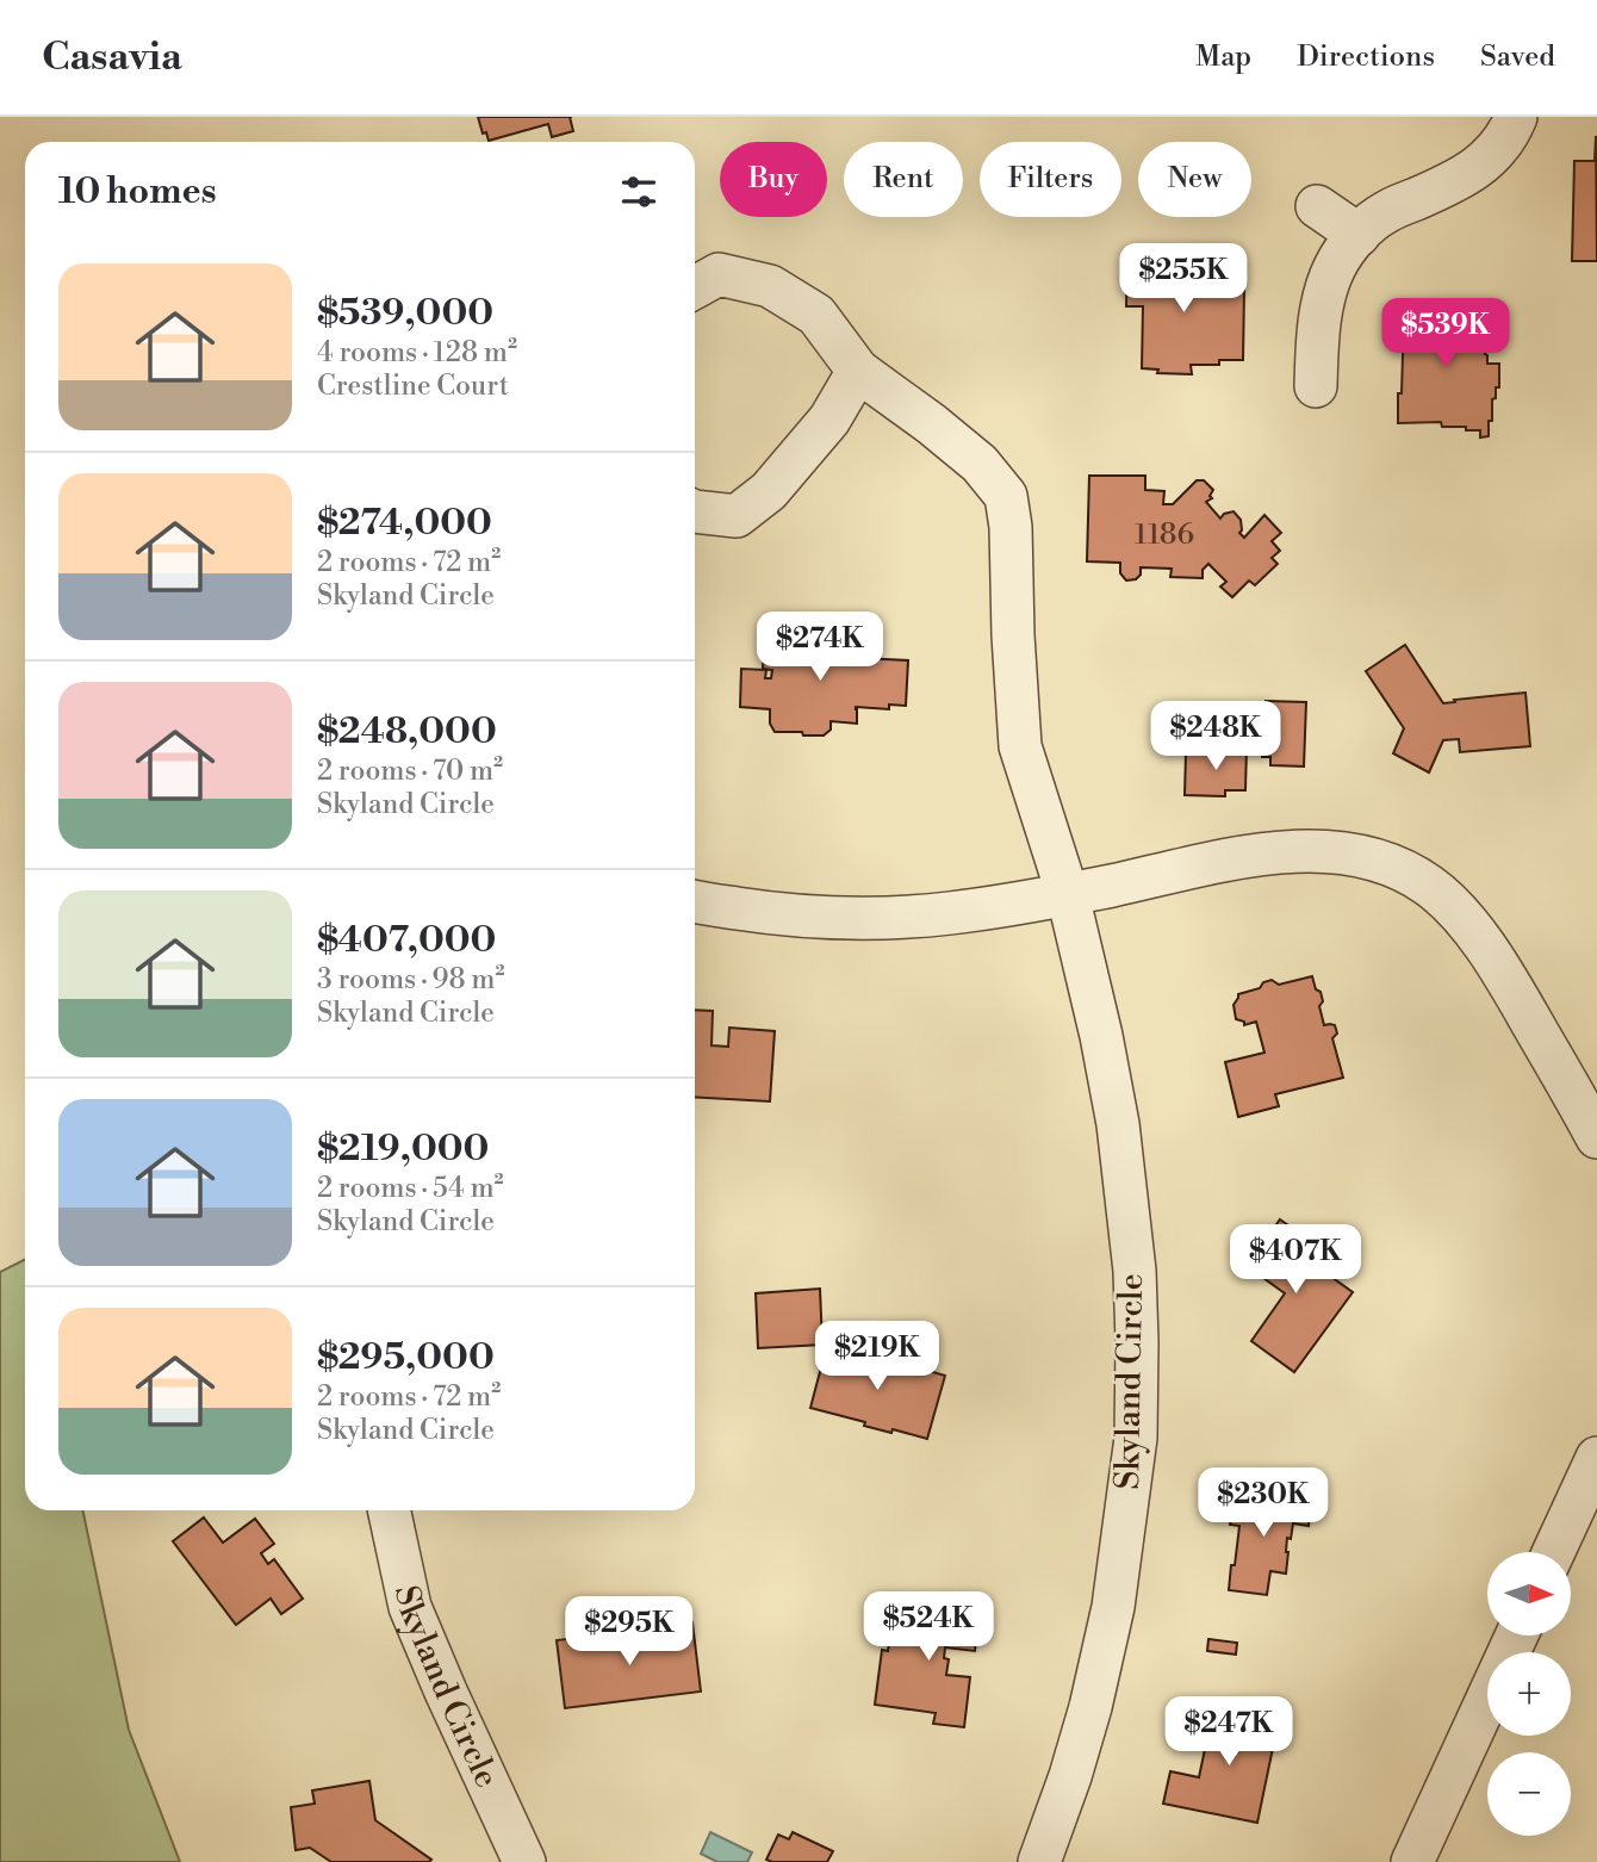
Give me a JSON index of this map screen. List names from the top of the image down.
{
  "streets": {
    "street": ["Skyland Circle"]
  },
  "house_numbers": ["1186"],
  "north": "right",
  "page": {
    "header": "Casavia",
    "nav": ["Map", "Directions", "Saved"],
    "chip": [
      "Buy",
      "Rent",
      "Filters",
      "New"
    ],
    "heading": "10 homes",
    "list": [
      {
        "name": "$539,000",
        "note": "4 rooms · 128 m² · Crestline Court"
      },
      {
        "name": "$274,000",
        "note": "2 rooms · 72 m² · Skyland Circle"
      },
      {
        "name": "$248,000",
        "note": "2 rooms · 70 m² · Skyland Circle"
      },
      {
        "name": "$407,000",
        "note": "3 rooms · 98 m² · Skyland Circle"
      },
      {
        "name": "$219,000",
        "note": "2 rooms · 54 m² · Skyland Circle"
      },
      {
        "name": "$295,000",
        "note": "2 rooms · 72 m² · Skyland Circle"
      }
    ],
    "price": [
      "$255K",
      "$539K",
      "$274K",
      "$248K",
      "$407K",
      "$219K",
      "$230K",
      "$524K",
      "$295K",
      "$247K"
    ],
    "map_buttons": ["+", "−"]
  }
}
